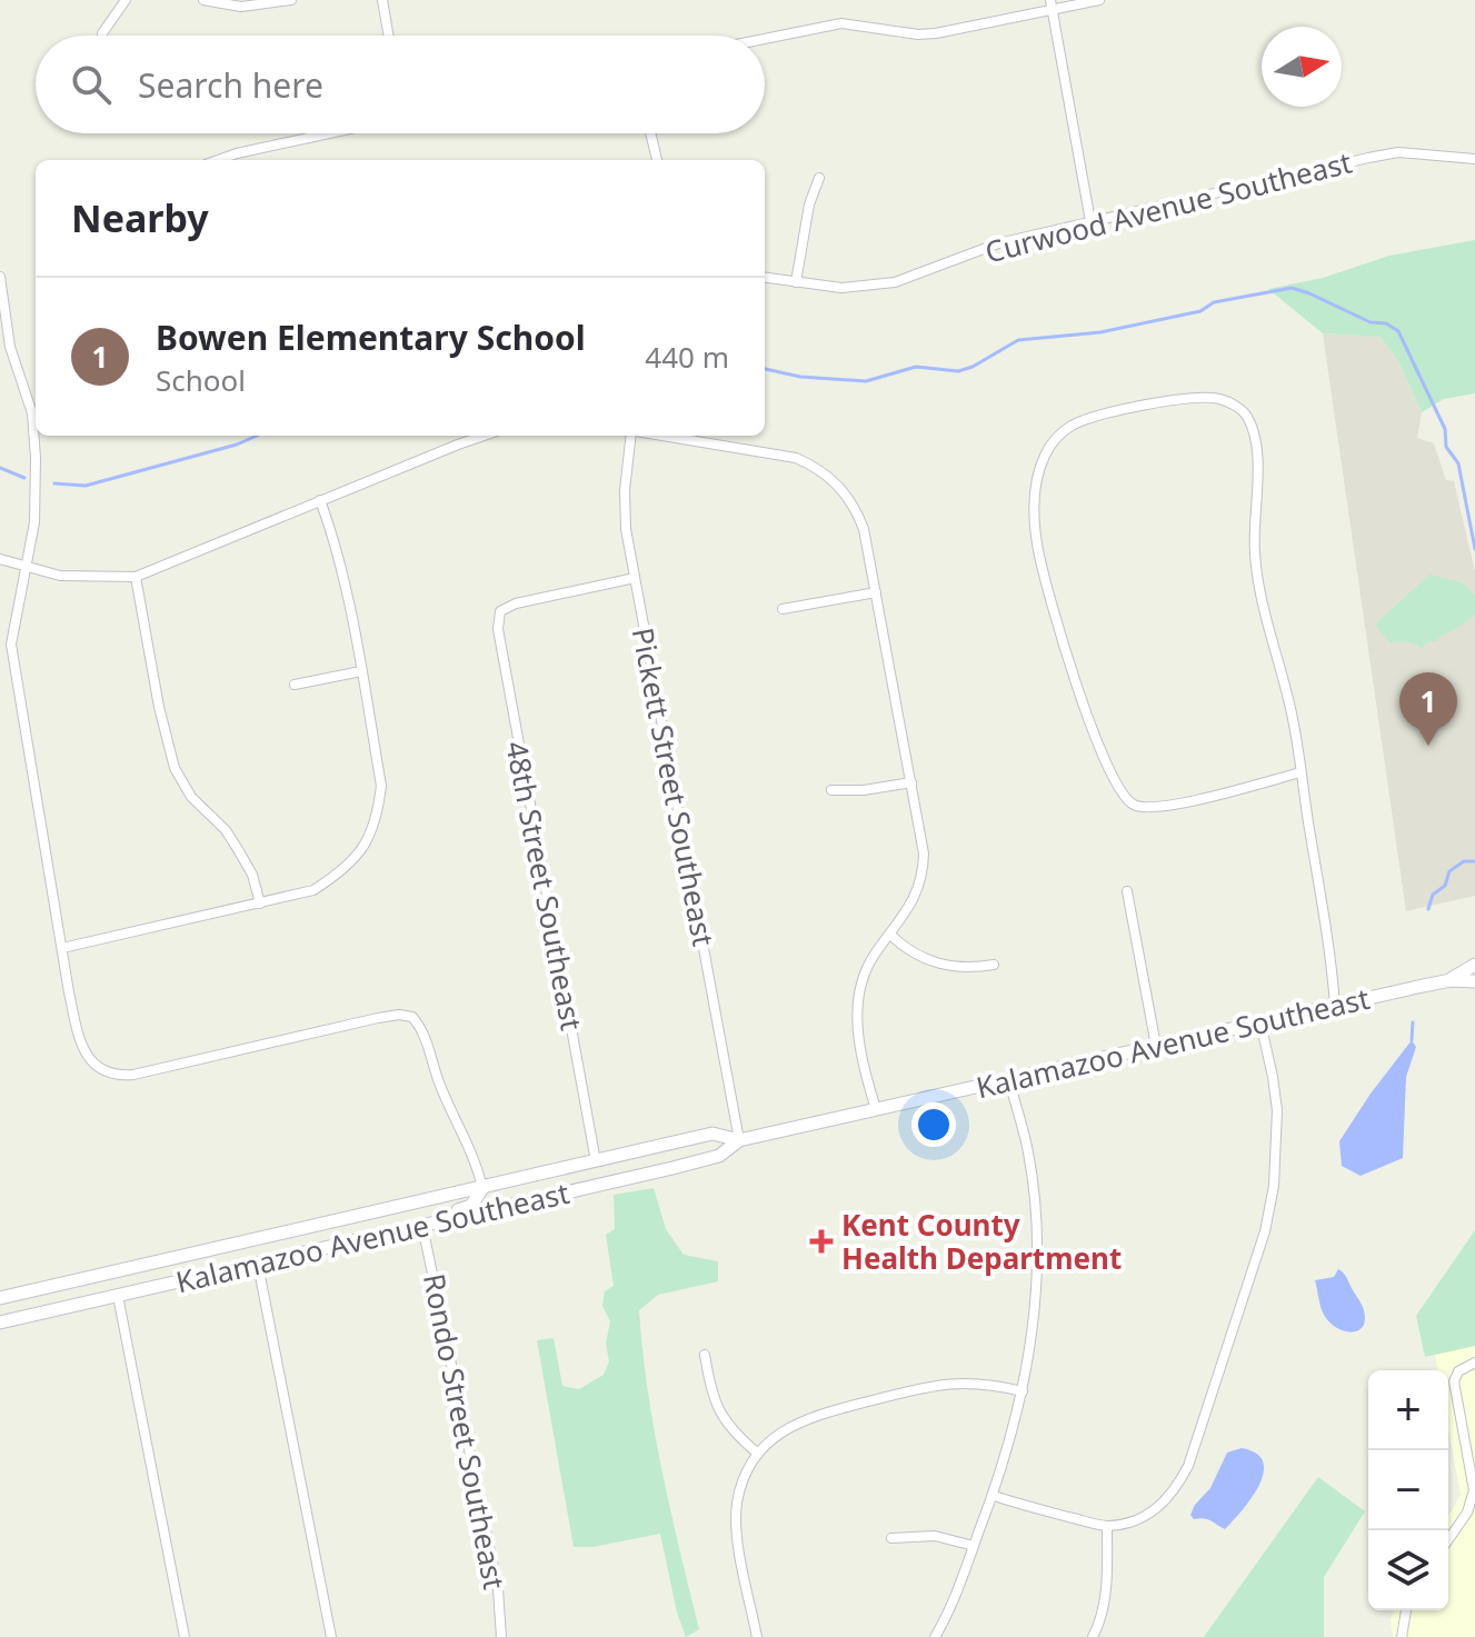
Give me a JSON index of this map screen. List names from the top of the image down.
{
  "streets": {
    "main road": ["Kalamazoo Avenue Southeast"],
    "street": [
      "Curwood Avenue Southeast",
      "Pickett Street Southeast",
      "48th Street Southeast",
      "Rondo Street Southeast"
    ]
  },
  "crossings": [
    ["Pickett Street Southeast", "48th Street Southeast"],
    ["Pickett Street Southeast", "Kalamazoo Avenue Southeast"],
    ["48th Street Southeast", "Kalamazoo Avenue Southeast"],
    ["Kalamazoo Avenue Southeast", "Rondo Street Southeast"]
  ],
  "places": {
    "health": ["Kent County Health Department"]
  },
  "north": "right",
  "page": {
    "search": "Search here",
    "heading": "Nearby",
    "list": [
      {
        "mark": "1",
        "name": "Bowen Elementary School",
        "note": "School",
        "value": "440 m"
      }
    ],
    "pins": "1",
    "map_buttons": ["+", "−"]
  }
}
